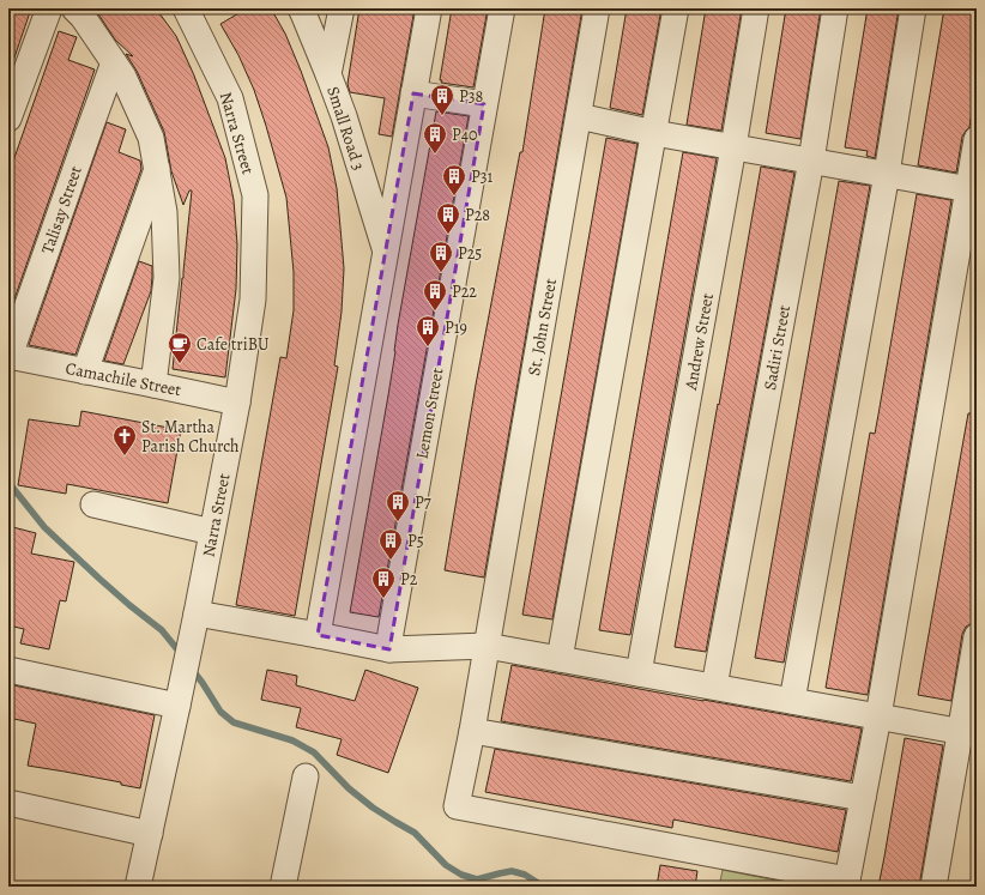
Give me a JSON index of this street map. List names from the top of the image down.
{
  "streets": {
    "street": [
      "Small Road 3",
      "Narra Street",
      "Talisay Street",
      "St. John Street",
      "Andrew Street",
      "Sadiri Street",
      "Camachile Street",
      "Lemon Street"
    ]
  },
  "crossings": [
    ["Narra Street", "Camachile Street"],
    ["Talisay Street", "Camachile Street"]
  ],
  "places": {
    "building": [
      "P38",
      "P40",
      "P31",
      "P28",
      "P25",
      "P22",
      "P19",
      "P7",
      "P5",
      "P2"
    ],
    "cafe": ["Cafe triBU"],
    "church": ["St. Martha Parish Church"]
  }
}
